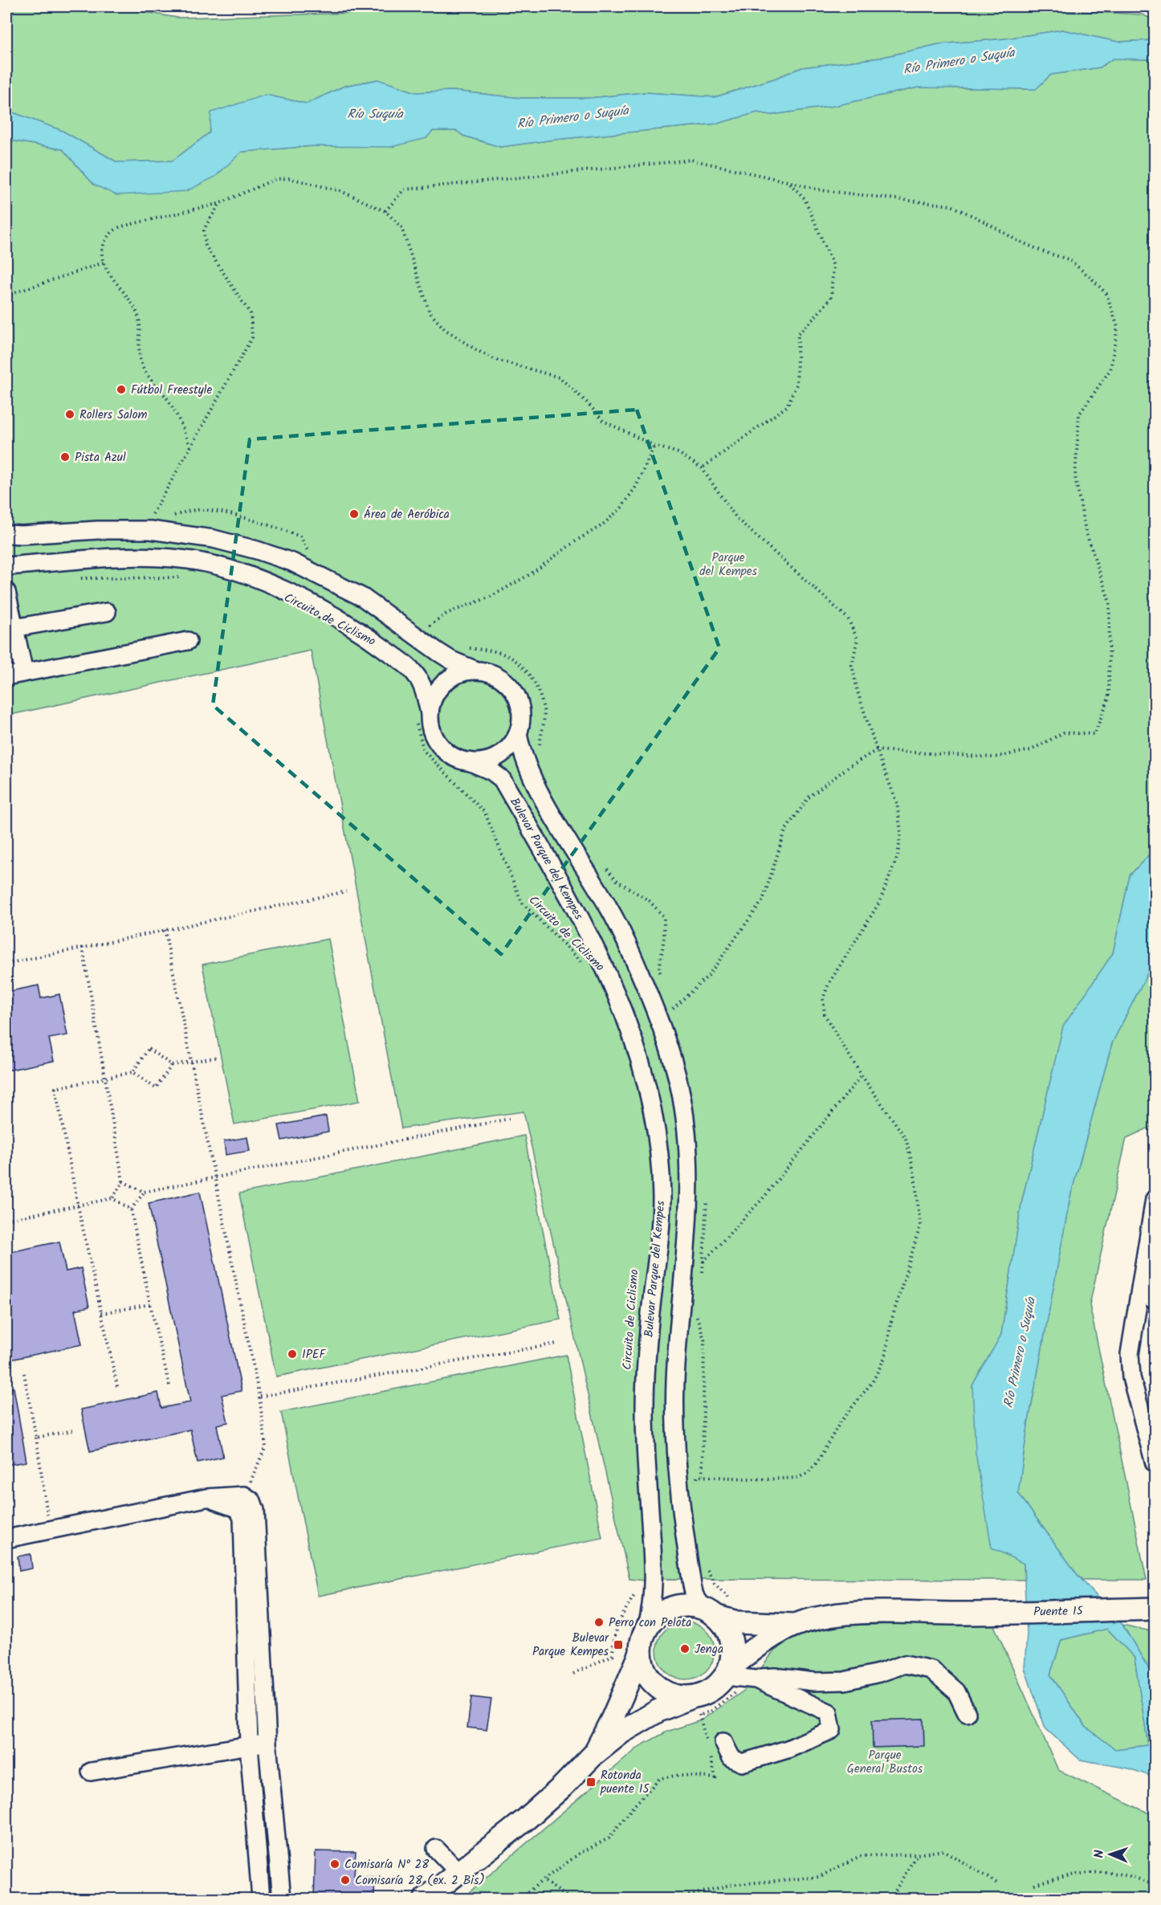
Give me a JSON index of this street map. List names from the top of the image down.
{
  "streets": {
    "main road": ["Puente 15"],
    "street": ["Bulevar Parque del Kempes"],
    "path": ["Circuito de Ciclismo"]
  },
  "crossings": [
    ["Circuito de Ciclismo", "Bulevar Parque del Kempes"]
  ],
  "water": ["Río Primero o Suquía", "Río Suquía"],
  "parks": ["Parque del Kempes", "Parque General Bustos"],
  "places": {
    "other": [
      "Fútbol Freestyle",
      "Rollers Salom",
      "Pista Azul",
      "Área de Aeróbica",
      "IPEF",
      "Perro con Pelota",
      "Jenga",
      "Comisaría N° 28",
      "Comisaría 28 (ex. 2 Bis)"
    ],
    "transit": ["Bulevar Parque Kempes", "Rotonda puente 15"]
  },
  "north": "left"
}
